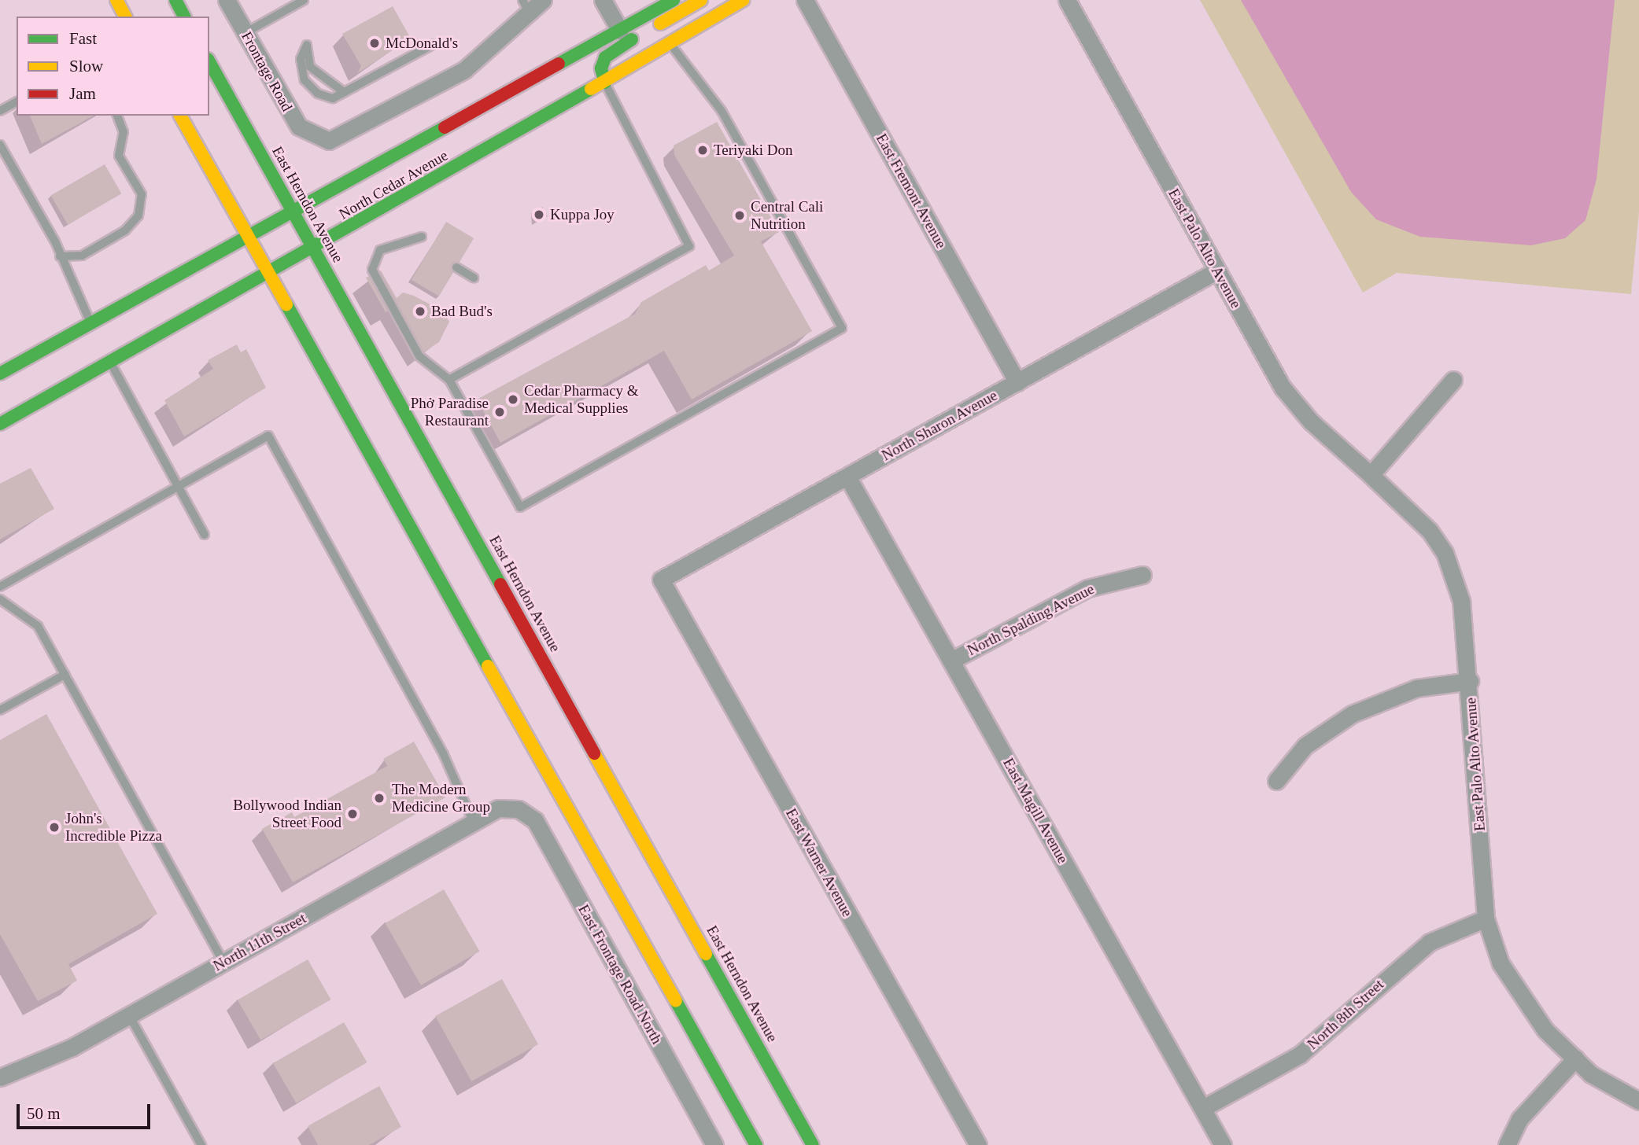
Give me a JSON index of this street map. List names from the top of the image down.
{
  "streets": {
    "main road": ["North Cedar Avenue", "East Herndon Avenue"],
    "street": [
      "Frontage Road",
      "East Fremont Avenue",
      "East Palo Alto Avenue",
      "North Sharon Avenue",
      "North Spalding Avenue",
      "East Magill Avenue",
      "East Warner Avenue",
      "North 11th Street",
      "East Frontage Road North",
      "North 8th Street"
    ]
  },
  "crossings": [
    ["North Cedar Avenue", "East Herndon Avenue"],
    ["East Fremont Avenue", "North Sharon Avenue"],
    ["East Palo Alto Avenue", "North Sharon Avenue"],
    ["East Palo Alto Avenue", "North 8th Street"],
    ["North Sharon Avenue", "East Magill Avenue"],
    ["North Sharon Avenue", "East Warner Avenue"],
    ["North Spalding Avenue", "East Magill Avenue"],
    ["East Magill Avenue", "North 8th Street"],
    ["North 11th Street", "East Frontage Road North"]
  ],
  "places": [
    "McDonald's",
    "Teriyaki Don",
    "Kuppa Joy",
    "Central Cali Nutrition",
    "Bad Bud's",
    "Cedar Pharmacy & Medical Supplies",
    "Phở Paradise Restaurant",
    "The Modern Medicine Group",
    "Bollywood Indian Street Food",
    "John's Incredible Pizza"
  ],
  "legend": ["Fast", "Slow", "Jam"],
  "scale_bar": "50 m"
}
